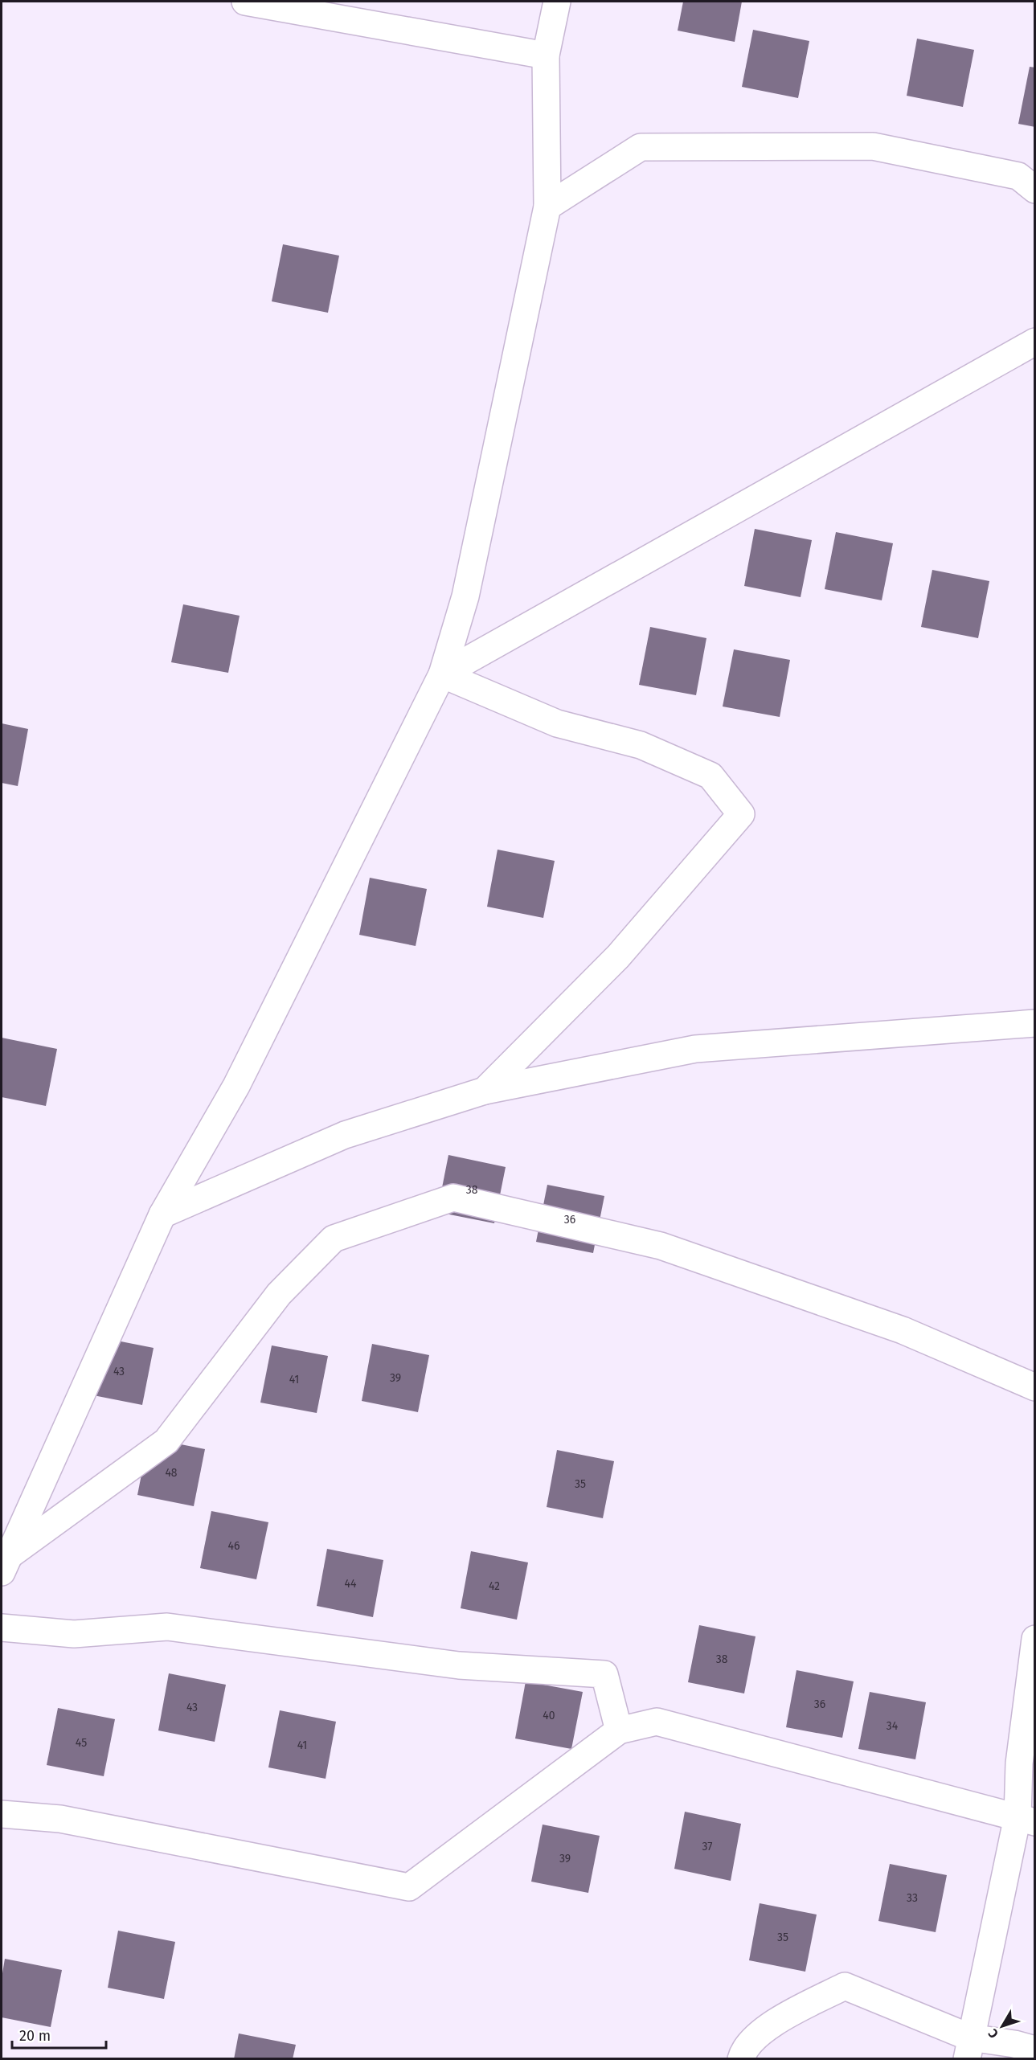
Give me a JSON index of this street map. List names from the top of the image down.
{
  "house_numbers": [
    "38",
    "36",
    "43",
    "39",
    "41",
    "48",
    "35",
    "46",
    "44",
    "42",
    "38",
    "36",
    "43",
    "40",
    "34",
    "45",
    "41",
    "37",
    "39",
    "33",
    "35"
  ],
  "scale_bar": "20 m",
  "north": "bottom left"
}
